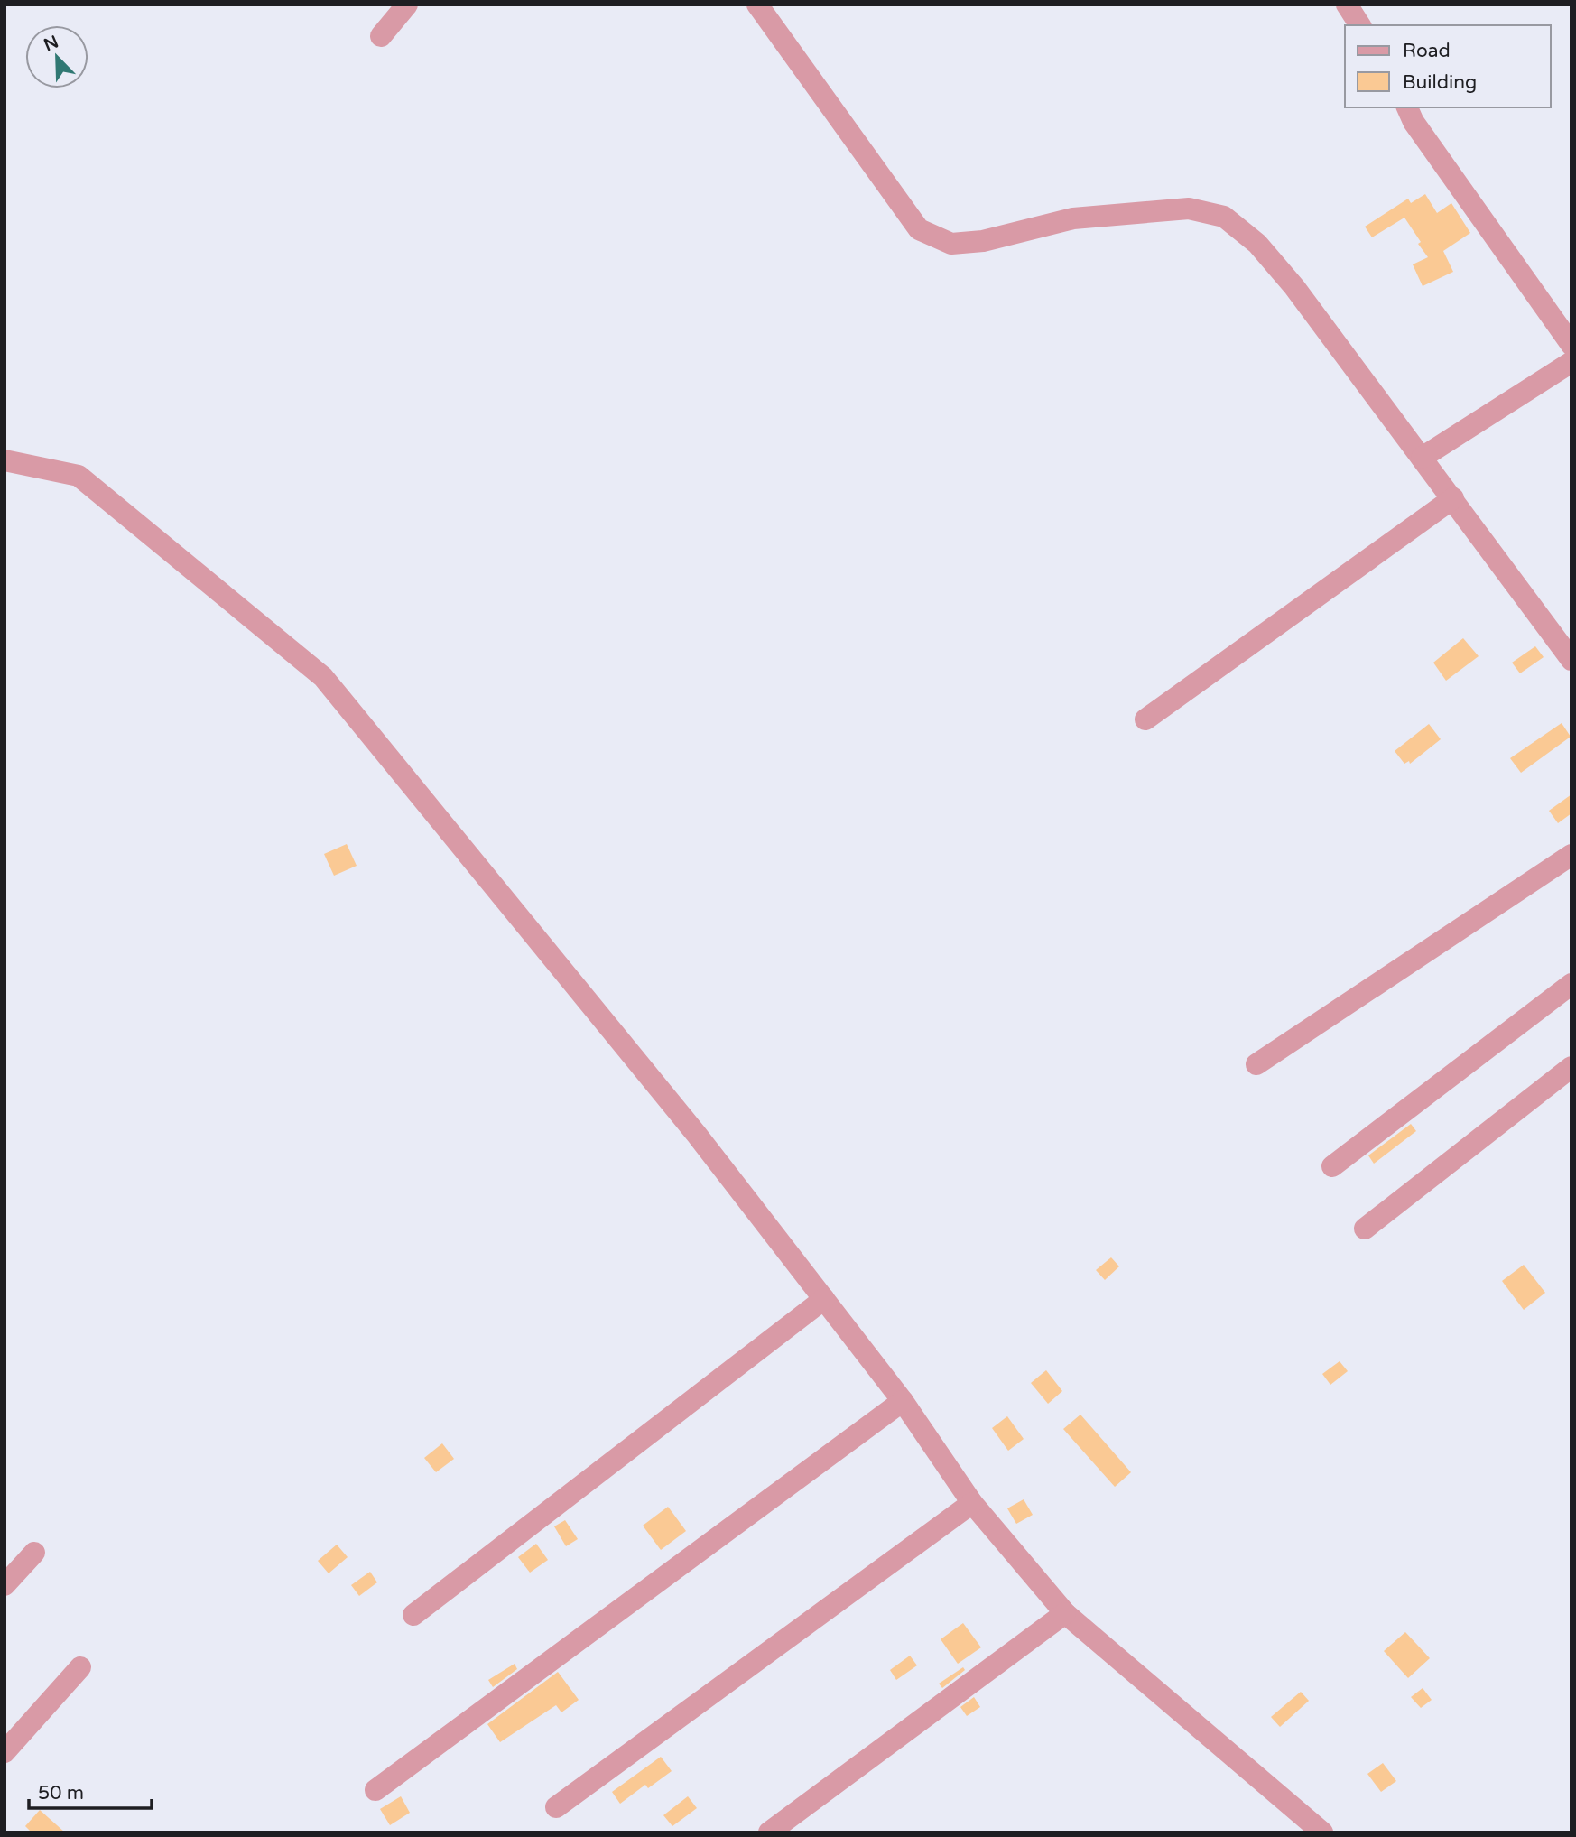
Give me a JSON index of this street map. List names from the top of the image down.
{
  "legend": ["Road", "Building"],
  "scale_bar": "50 m",
  "north": "top left"
}
